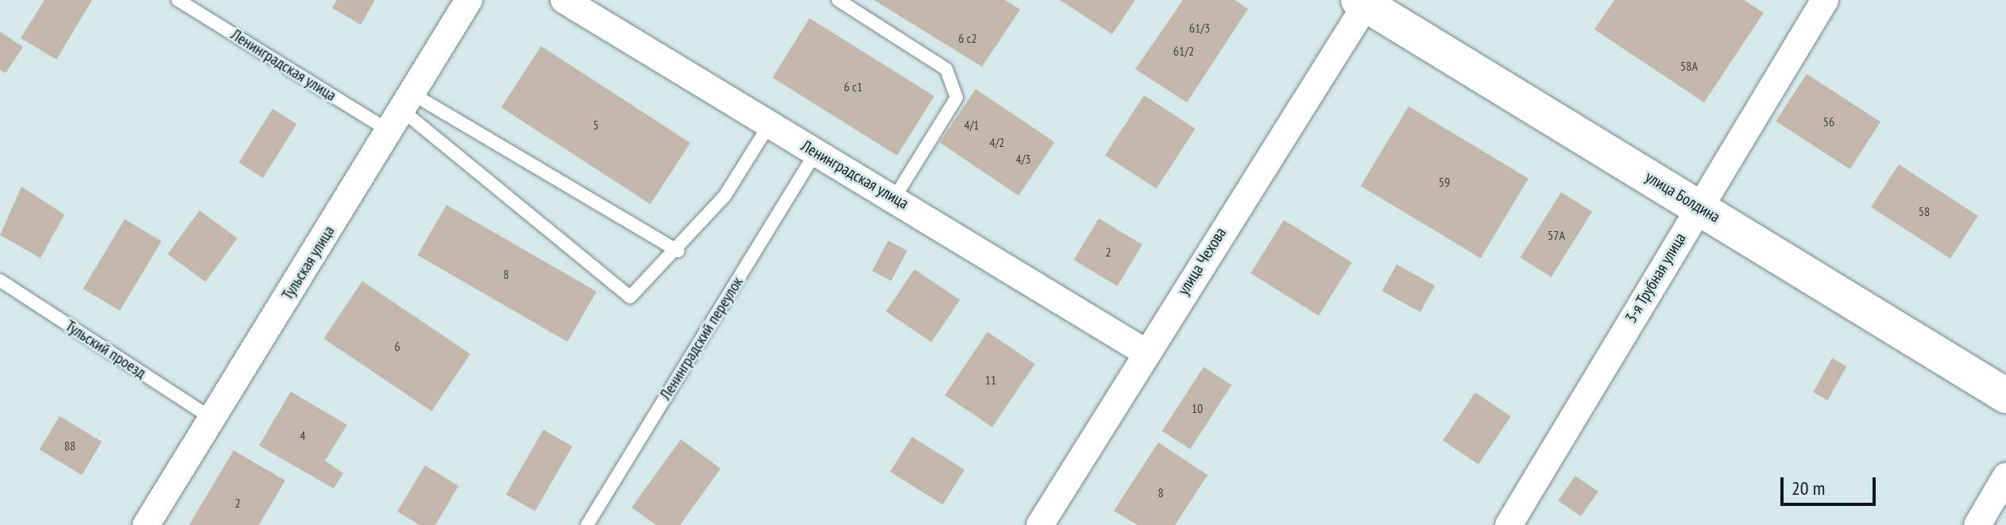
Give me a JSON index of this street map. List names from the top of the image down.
{
  "streets": {
    "main road": ["улица Болдина"],
    "street": [
      "Ленинградская улица",
      "улица Чехова",
      "Тульская улица",
      "3-я Трубная улица"
    ],
    "lane": ["Ленинградский переулок", "Тульский проезд"]
  },
  "crossings": [
    ["Ленинградская улица", "улица Чехова"],
    ["Ленинградская улица", "Тульская улица"],
    ["Ленинградская улица", "Ленинградский переулок"],
    ["улица Болдина", "улица Чехова"],
    ["улица Болдина", "3-я Трубная улица"],
    ["Тульская улица", "Тульский проезд"]
  ],
  "house_numbers": [
    "61/3",
    "6 с2",
    "61/2",
    "58А",
    "6 с1",
    "56",
    "5",
    "4/1",
    "4/2",
    "4/3",
    "59",
    "58",
    "57А",
    "2",
    "8",
    "6",
    "11",
    "10",
    "4",
    "88",
    "8",
    "2"
  ],
  "scale_bar": "20 m"
}
